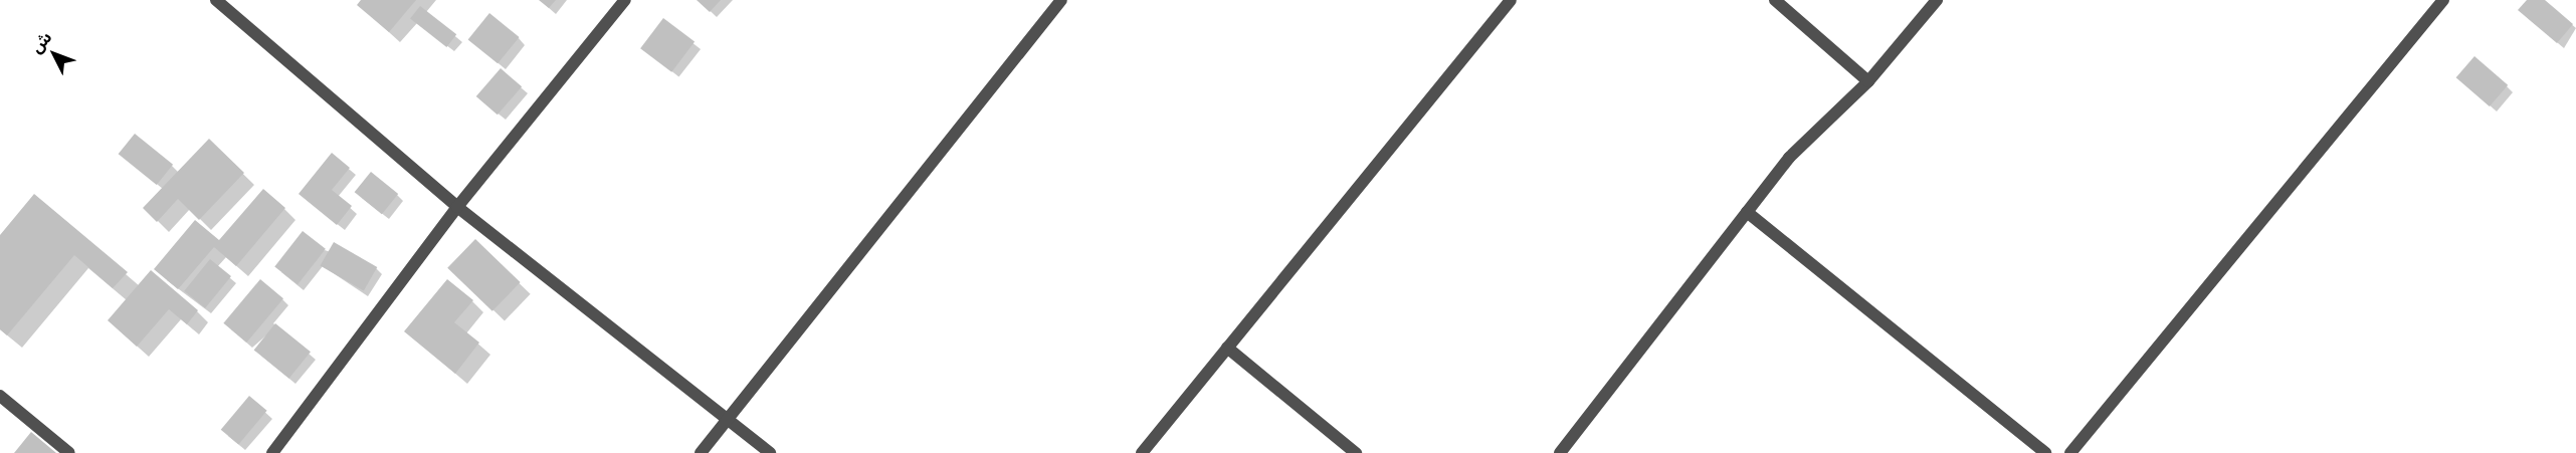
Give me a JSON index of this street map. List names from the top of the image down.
{
  "north": "top left"
}
